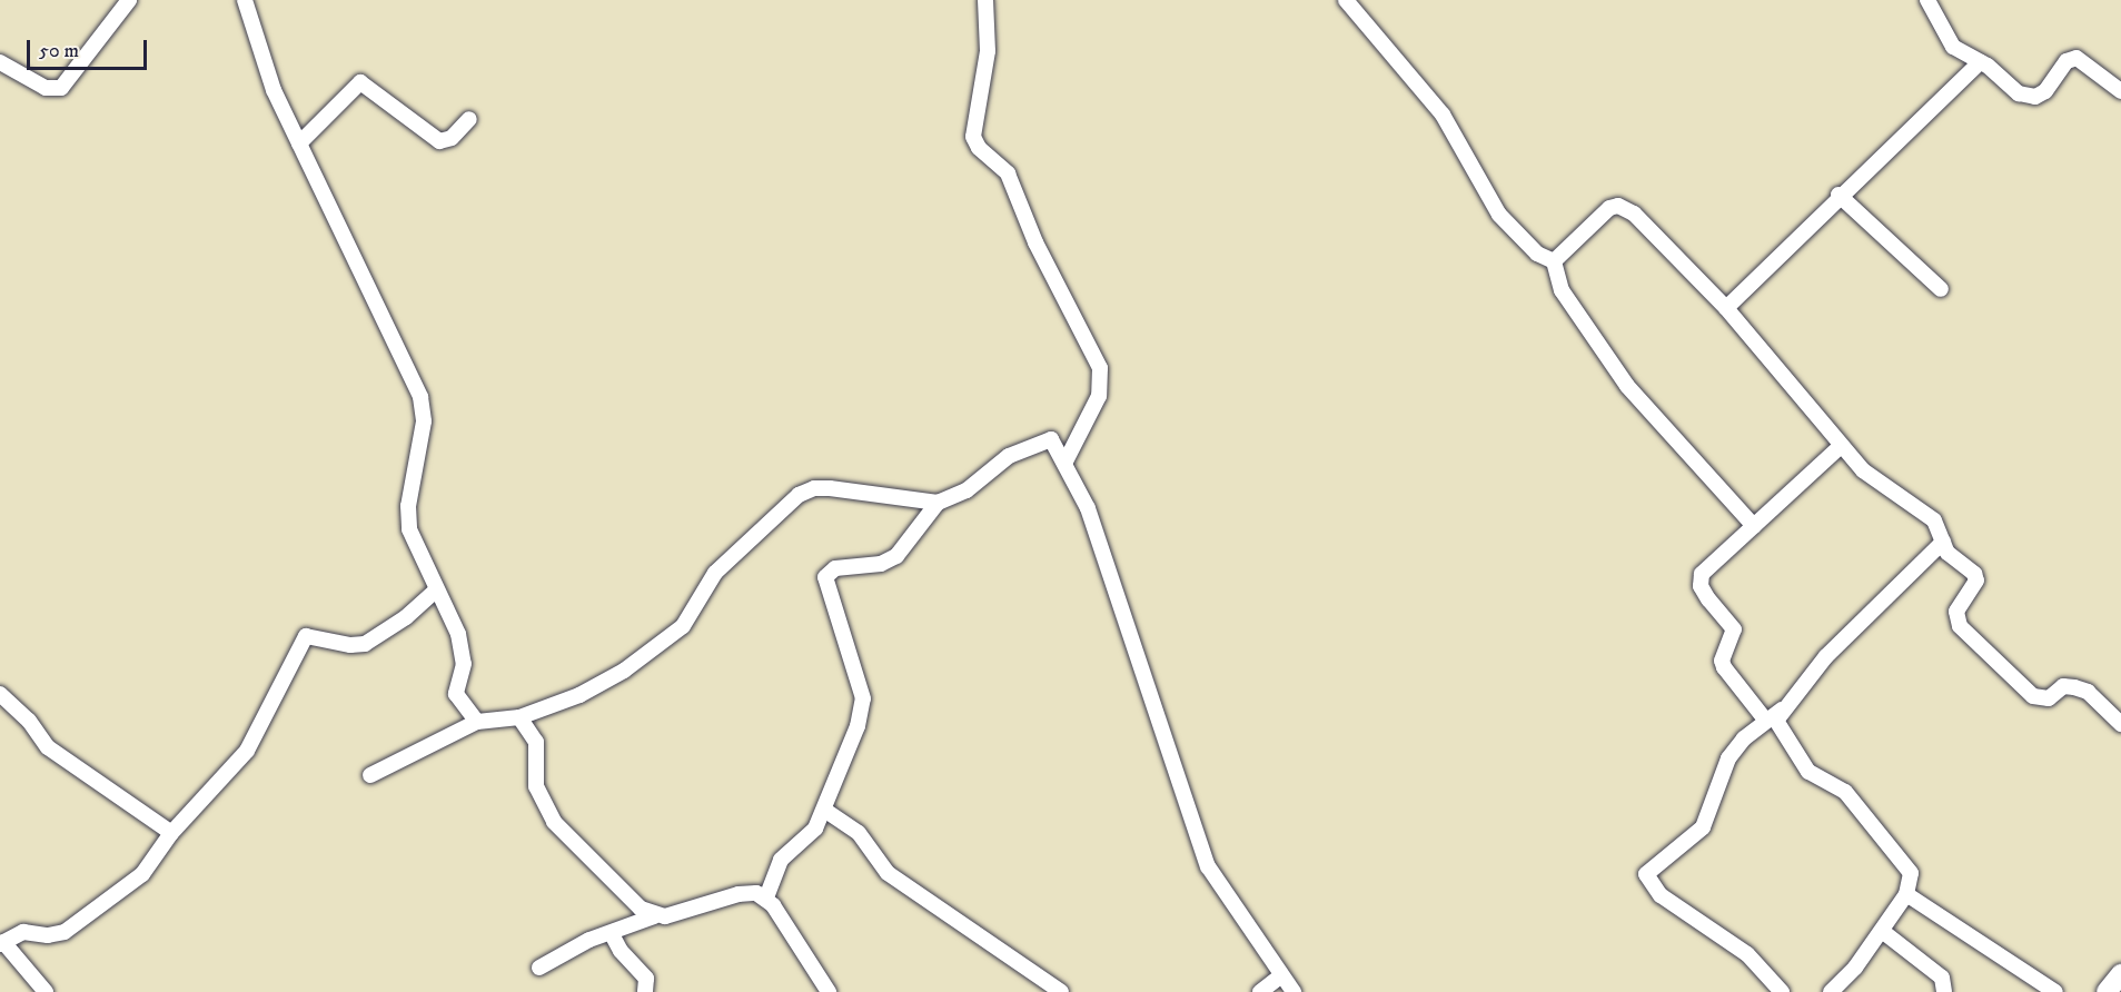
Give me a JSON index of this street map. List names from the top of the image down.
{
  "scale_bar": "50 m"
}
